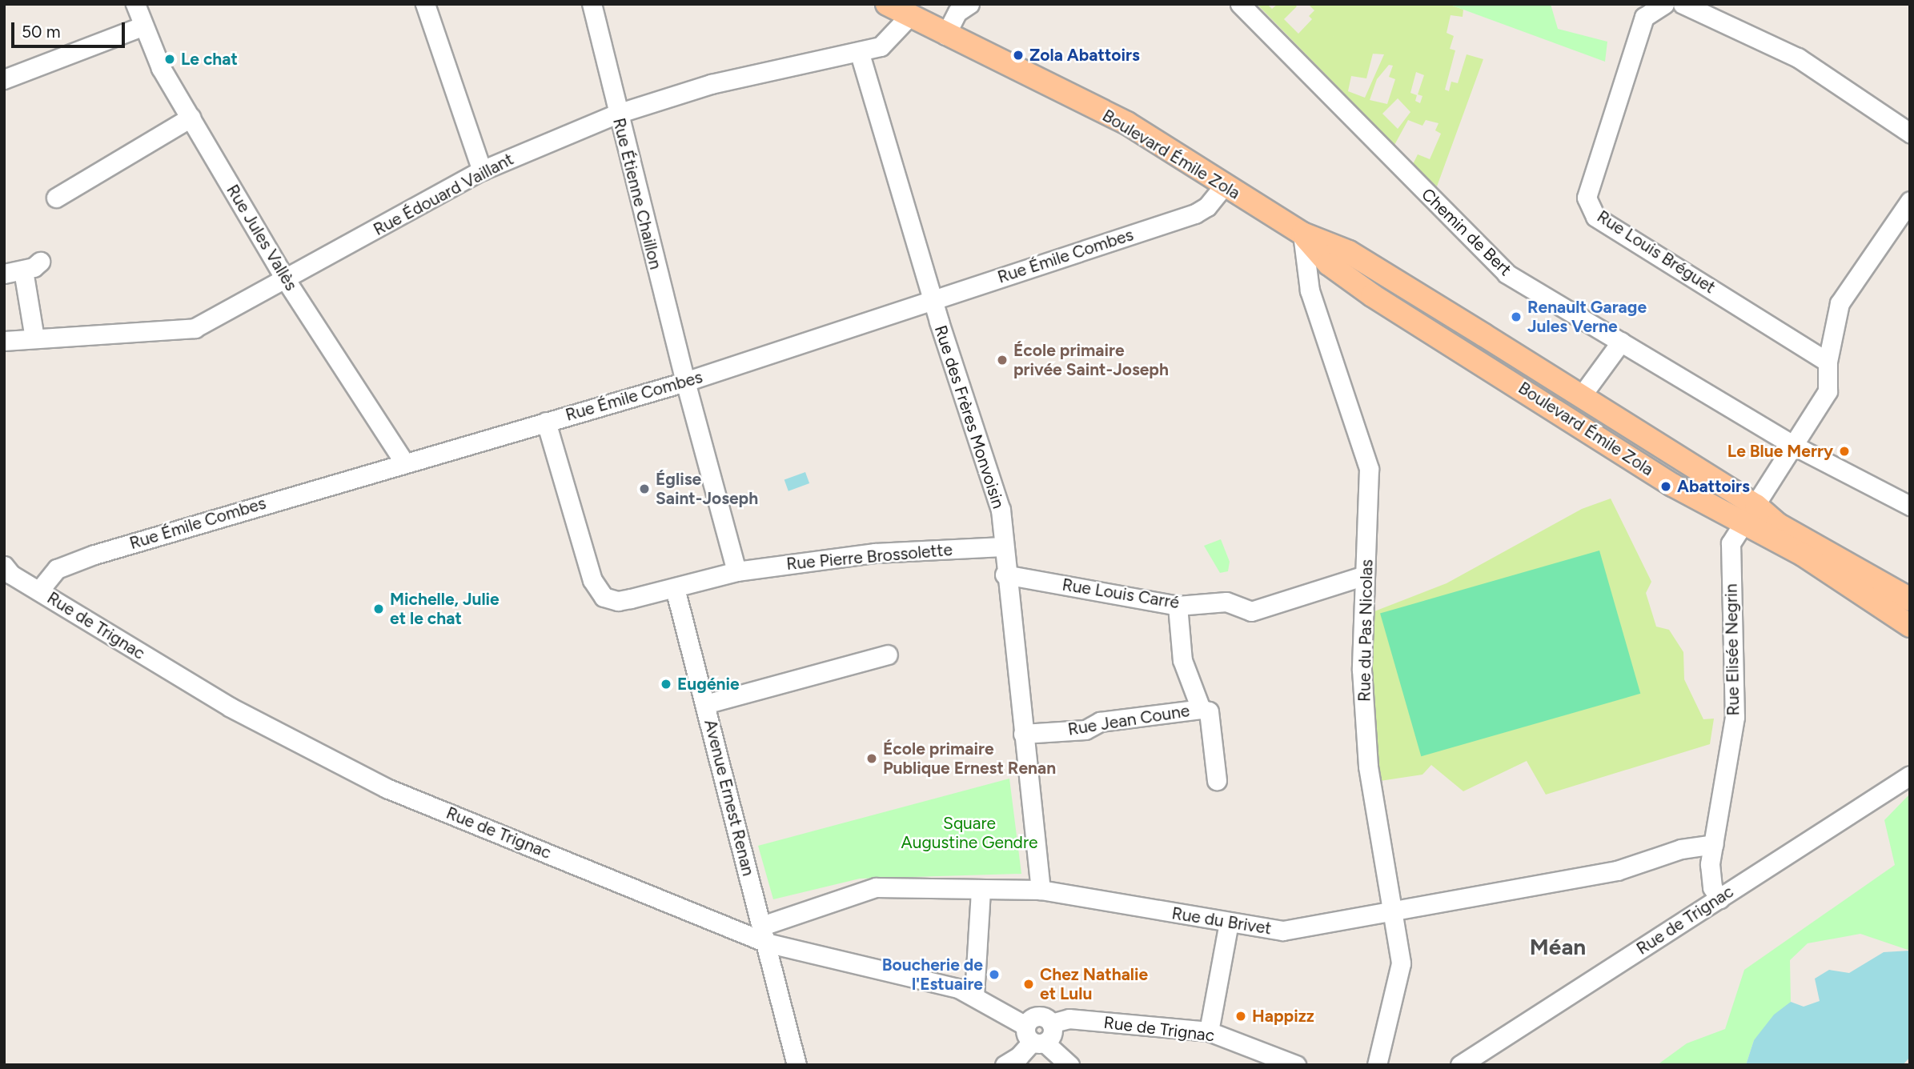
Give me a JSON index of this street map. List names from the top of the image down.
{
  "streets": {
    "main road": ["Boulevard Émile Zola"],
    "street": [
      "Rue Étienne Chaillon",
      "Rue Édouard Vaillant",
      "Chemin de Bert",
      "Rue Jules Vallès",
      "Rue Louis Bréguet",
      "Rue Émile Combes",
      "Rue des Frères Monvoisin",
      "Rue Pierre Brossolette",
      "Rue Louis Carré",
      "Rue de Trignac",
      "Rue du Pas Nicolas",
      "Rue Elisée Negrin",
      "Rue Jean Coune",
      "Avenue Ernest Renan",
      "Rue du Brivet"
    ]
  },
  "crossings": [
    ["Boulevard Émile Zola", "Rue Édouard Vaillant"],
    ["Boulevard Émile Zola", "Rue Émile Combes"],
    ["Boulevard Émile Zola", "Rue du Pas Nicolas"],
    ["Boulevard Émile Zola", "Rue Elisée Negrin"],
    ["Rue Étienne Chaillon", "Rue Édouard Vaillant"],
    ["Rue Étienne Chaillon", "Rue Émile Combes"],
    ["Rue Étienne Chaillon", "Rue Pierre Brossolette"],
    ["Rue Édouard Vaillant", "Rue Jules Vallès"],
    ["Rue Édouard Vaillant", "Rue des Frères Monvoisin"],
    ["Rue Jules Vallès", "Rue Émile Combes"],
    ["Rue Émile Combes", "Rue des Frères Monvoisin"],
    ["Rue Émile Combes", "Rue Pierre Brossolette"],
    ["Rue Émile Combes", "Rue de Trignac"],
    ["Rue des Frères Monvoisin", "Rue Pierre Brossolette"],
    ["Rue des Frères Monvoisin", "Rue Louis Carré"],
    ["Rue des Frères Monvoisin", "Rue Jean Coune"],
    ["Rue des Frères Monvoisin", "Rue du Brivet"],
    ["Rue Pierre Brossolette", "Avenue Ernest Renan"],
    ["Rue Louis Carré", "Rue du Pas Nicolas"],
    ["Rue de Trignac", "Rue Elisée Negrin"],
    ["Rue de Trignac", "Avenue Ernest Renan"],
    ["Rue de Trignac", "Rue du Brivet"],
    ["Rue du Pas Nicolas", "Rue du Brivet"],
    ["Rue Elisée Negrin", "Rue du Brivet"],
    ["Avenue Ernest Renan", "Rue du Brivet"]
  ],
  "districts": ["Méan"],
  "parks": ["Square Augustine Gendre"],
  "places": [
    "Zola Abattoirs",
    "Le chat",
    "Renault Garage Jules Verne",
    "École primaire privée Saint-Joseph",
    "Le Blue Merry",
    "Abattoirs",
    "Église Saint-Joseph",
    "Michelle, Julie et le chat",
    "Eugénie",
    "École primaire Publique Ernest Renan",
    "Boucherie de l'Estuaire",
    "Chez Nathalie et Lulu",
    "Happizz"
  ],
  "scale_bar": "50 m"
}
